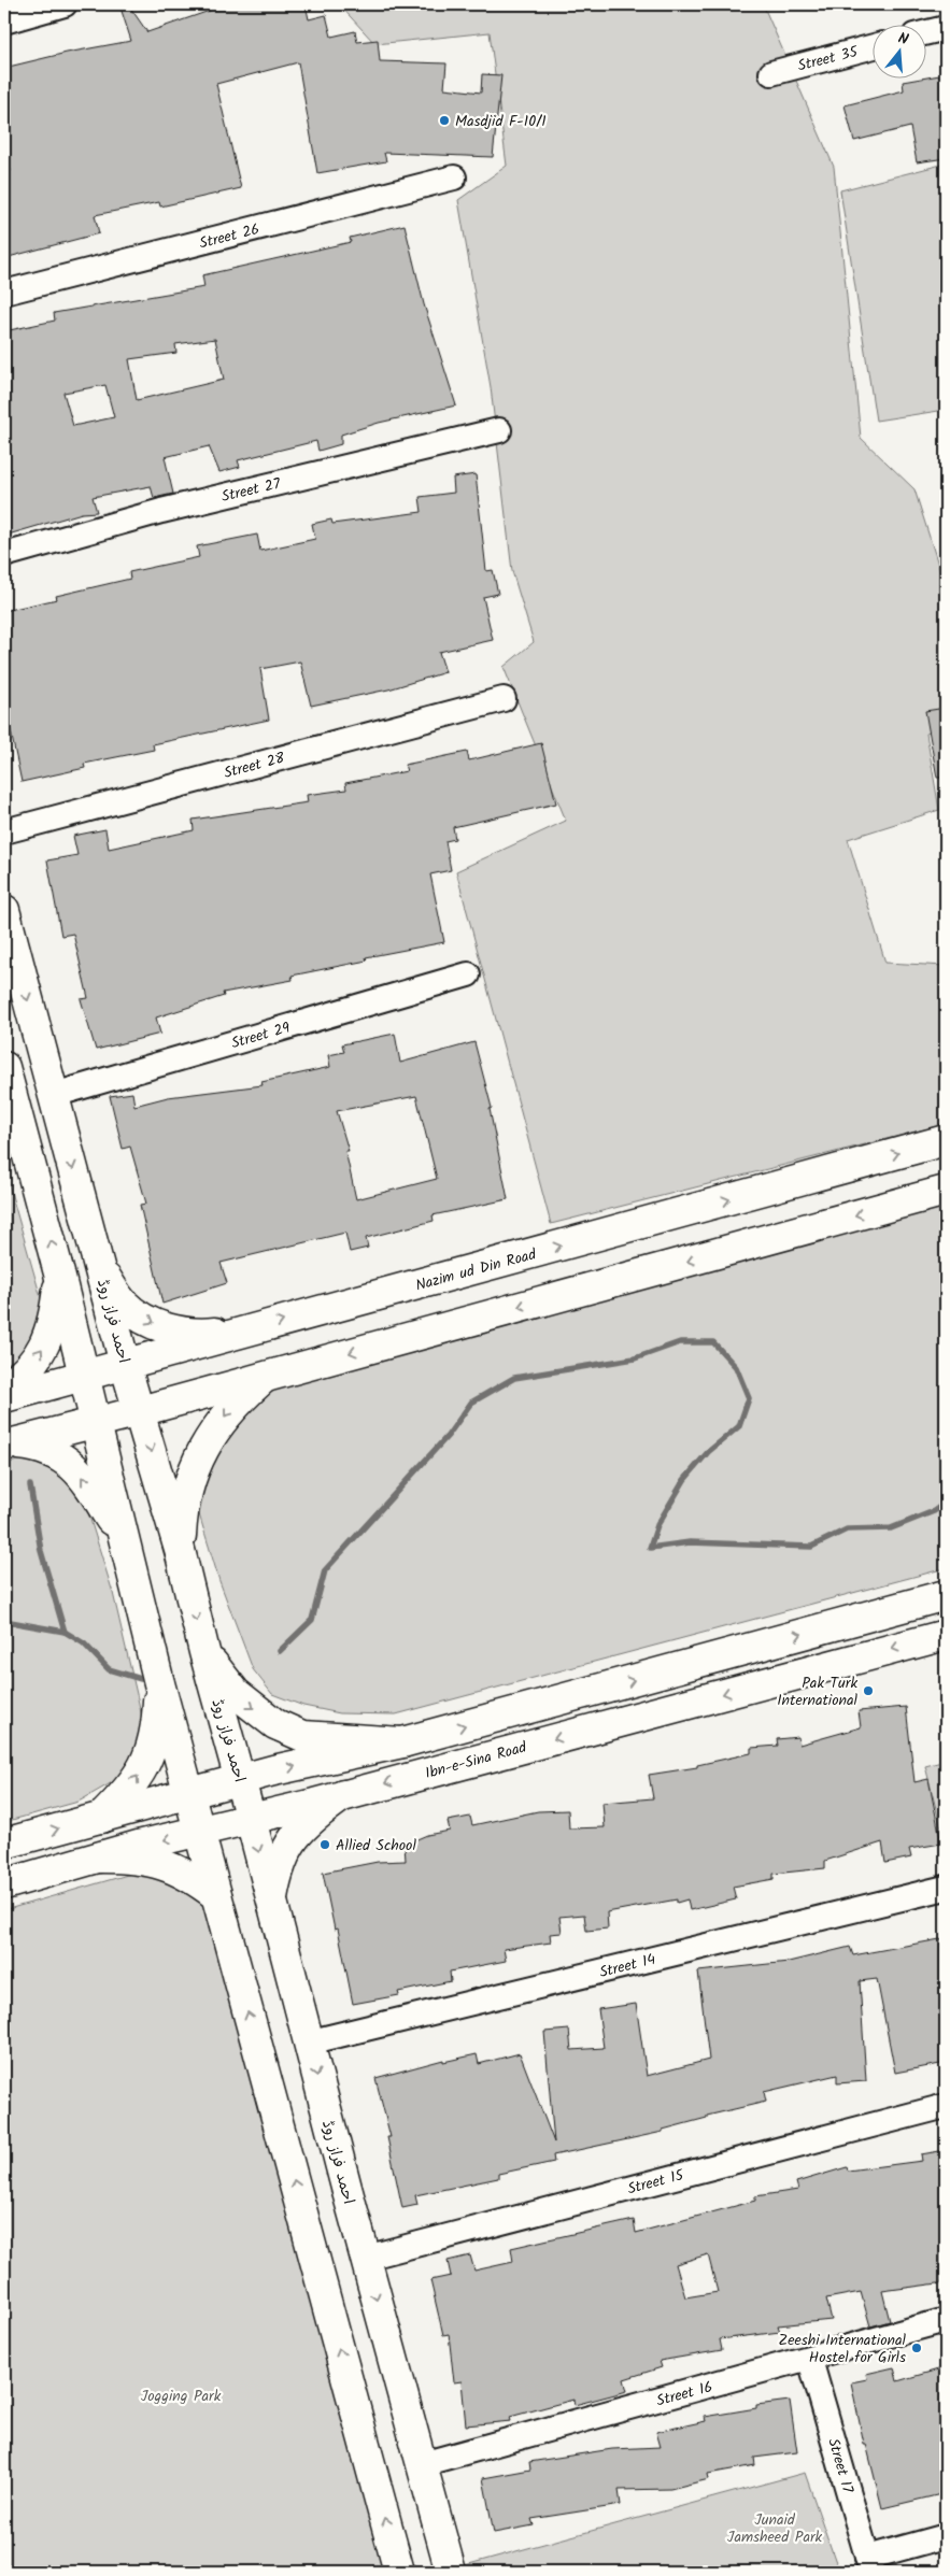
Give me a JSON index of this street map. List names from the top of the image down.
{
  "streets": {
    "main road": ["Nazim ud Din Road", "احمد فراز روڈ", "Ibn-e-Sina Road"],
    "street": [
      "Street 35",
      "Street 26",
      "Street 27",
      "Street 28",
      "Street 29",
      "Street 14",
      "Street 15",
      "Street 16",
      "Street 17"
    ]
  },
  "crossings": [
    ["Street 29", "احمد فراز روڈ"],
    ["Nazim ud Din Road", "احمد فراز روڈ"],
    ["احمد فراز روڈ", "Ibn-e-Sina Road"],
    ["احمد فراز روڈ", "Street 14"],
    ["احمد فراز روڈ", "Street 15"],
    ["احمد فراز روڈ", "Street 16"],
    ["Street 16", "Street 17"]
  ],
  "parks": ["Jogging Park", "Junaid Jamsheed Park"],
  "places": [
    "Masdjid F-10/1",
    "Pak Turk International",
    "Allied School",
    "Zeeshi International Hostel for Girls"
  ],
  "north": "top"
}
